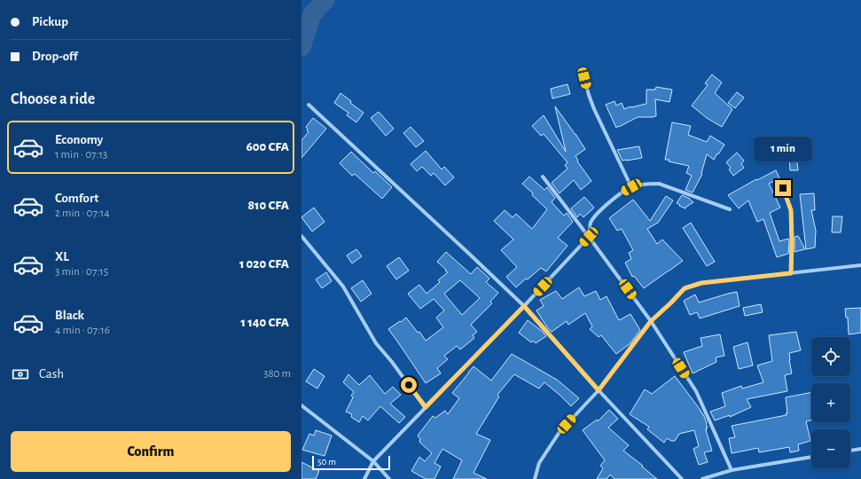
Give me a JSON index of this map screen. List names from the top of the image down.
{
  "scale_bar": "50 m",
  "page": {
    "banner": ["Pickup", "Drop-off"],
    "heading": "Choose a ride",
    "list": [
      {
        "name": "Economy",
        "note": "1 min · 07:13",
        "value": "600 CFA"
      },
      {
        "name": "Comfort",
        "note": "2 min · 07:14",
        "value": "810 CFA"
      },
      {
        "name": "XL",
        "note": "3 min · 07:15",
        "value": "1 020 CFA"
      },
      {
        "name": "Black",
        "note": "4 min · 07:16",
        "value": "1 140 CFA"
      }
    ],
    "bubble": "1 min",
    "map_buttons": ["+", "−"],
    "pay": ["Cash", "380 m"],
    "buttons": "Confirm",
    "scale": "50 m"
  }
}
